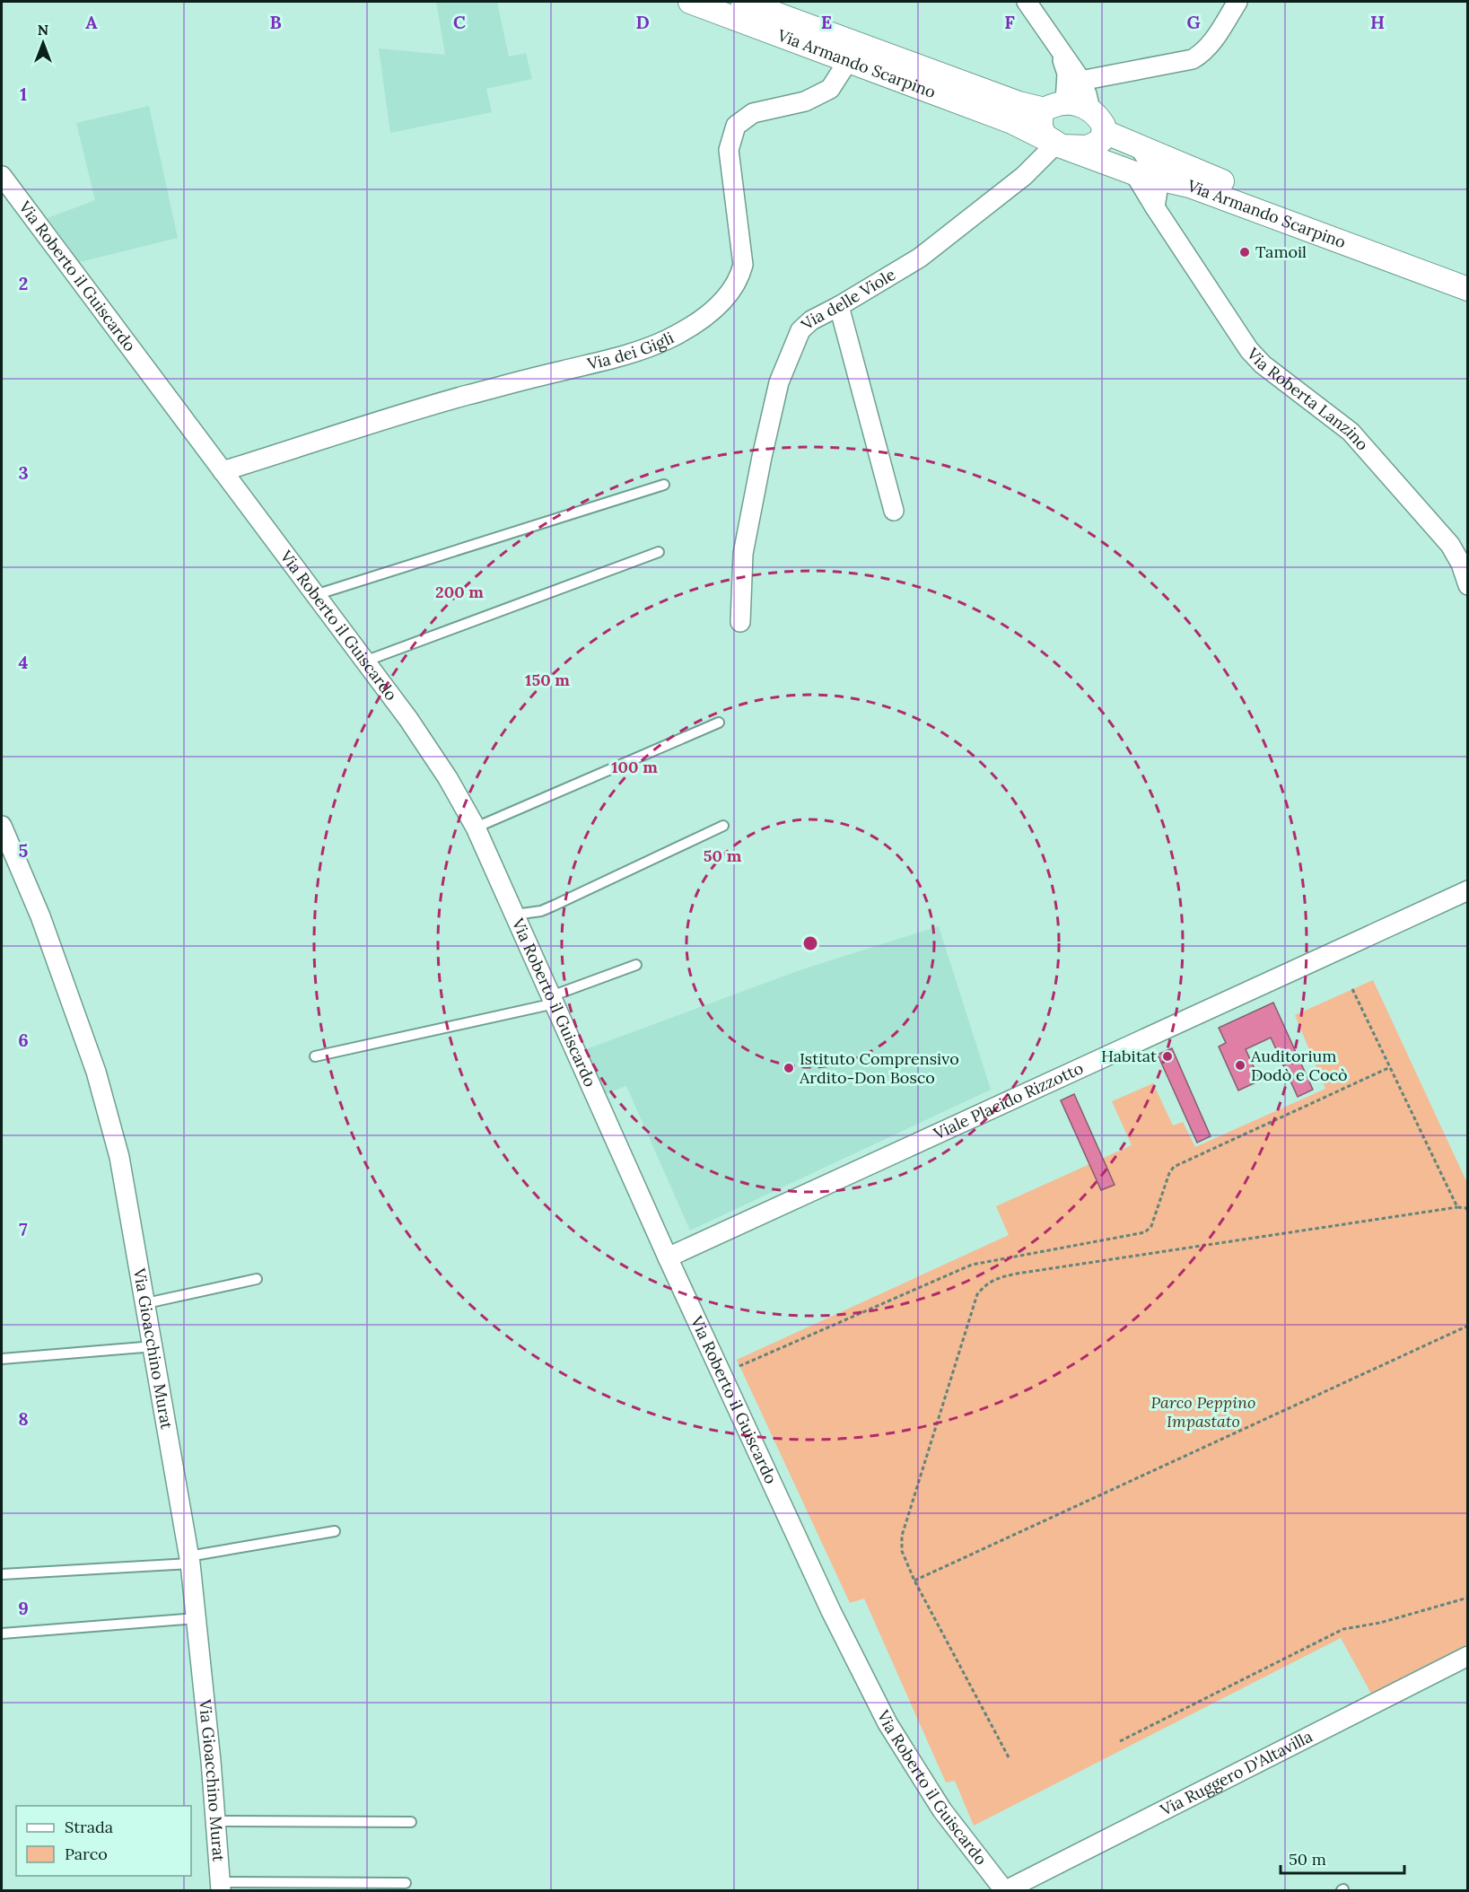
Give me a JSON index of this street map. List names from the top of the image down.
{
  "streets": {
    "street": [
      "Via Armando Scarpino",
      "Via Roberto il Guiscardo",
      "Via delle Viole",
      "Via dei Gigli",
      "Via Roberta Lanzino",
      "Viale Placido Rizzotto",
      "Via Gioacchino Murat",
      "Via Ruggero D'Altavilla"
    ]
  },
  "crossings": [
    ["Via Armando Scarpino", "Via delle Viole"],
    ["Via Armando Scarpino", "Via dei Gigli"],
    ["Via Armando Scarpino", "Via Roberta Lanzino"],
    ["Via Roberto il Guiscardo", "Via dei Gigli"],
    ["Via Roberto il Guiscardo", "Viale Placido Rizzotto"],
    ["Via Roberto il Guiscardo", "Via Ruggero D'Altavilla"]
  ],
  "parks": ["Parco Peppino Impastato"],
  "places": [
    "Tamoil",
    "Habitat",
    "Auditorium Dodò e Cocò",
    "Istituto Comprensivo Ardito-Don Bosco"
  ],
  "legend": ["Strada", "Parco"],
  "scale_bar": "50 m",
  "north": "top",
  "grid": {
    "columns": [
      "A",
      "B",
      "C",
      "D",
      "E",
      "F",
      "G",
      "H"
    ],
    "rows": [
      "1",
      "2",
      "3",
      "4",
      "5",
      "6",
      "7",
      "8",
      "9"
    ]
  },
  "rings": [
    "200 m",
    "150 m",
    "100 m",
    "50 m"
  ]
}
